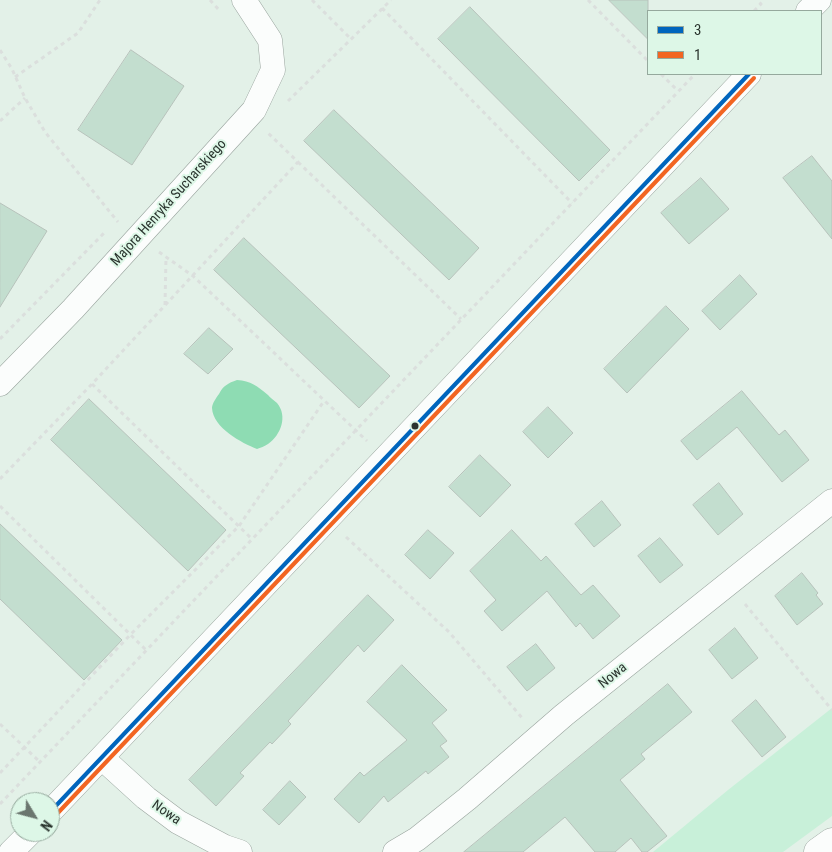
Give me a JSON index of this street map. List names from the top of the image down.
{
  "streets": {
    "street": ["Majora Henryka Sucharskiego", "Nowa"]
  },
  "lines": ["transit line 3", "transit line 1"],
  "legend": ["3", "1"],
  "north": "bottom right"
}
